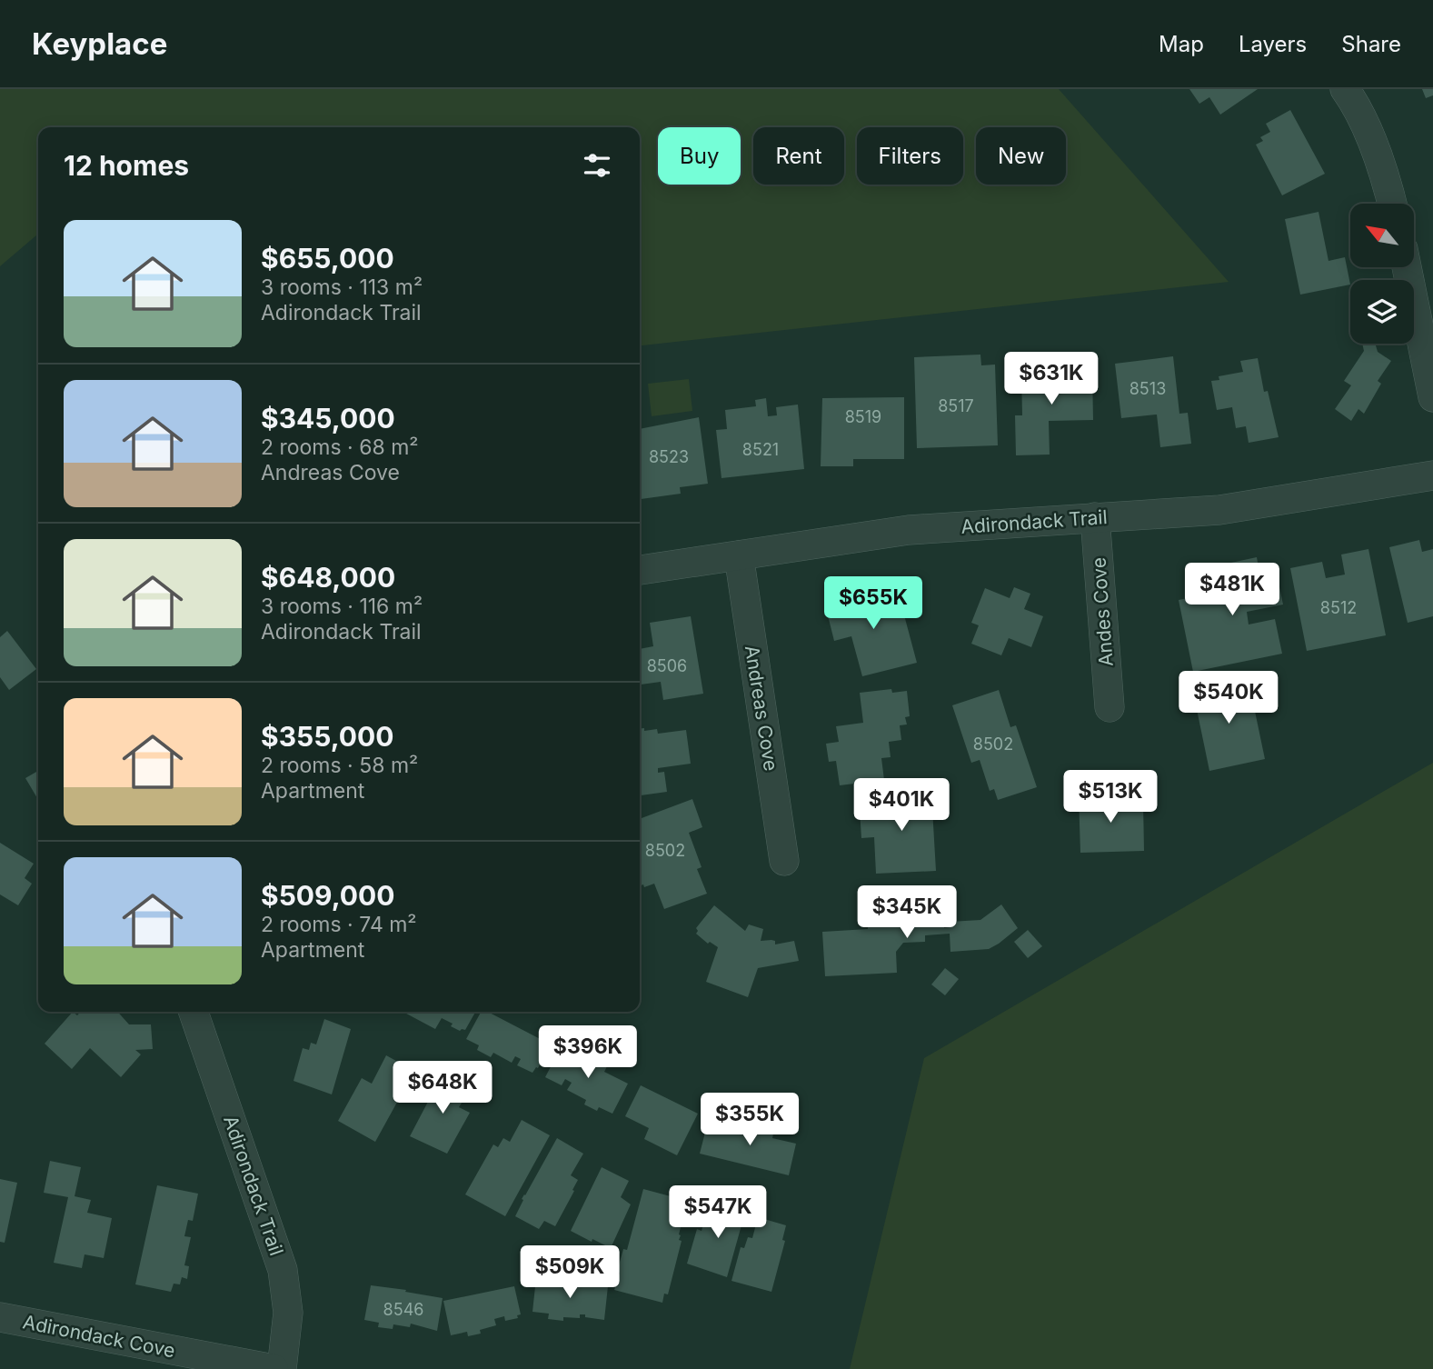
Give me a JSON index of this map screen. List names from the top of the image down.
{
  "streets": {
    "street": [
      "Adirondack Trail",
      "Andes Cove",
      "Andreas Cove",
      "Adirondack Cove"
    ]
  },
  "crossings": [
    ["Adirondack Trail", "Andes Cove"],
    ["Adirondack Trail", "Andreas Cove"]
  ],
  "house_numbers": [
    "8513",
    "8517",
    "8519",
    "8521",
    "8523",
    "8512",
    "8506",
    "8502",
    "8502",
    "8546"
  ],
  "north": "top left",
  "page": {
    "header": "Keyplace",
    "nav": ["Map", "Layers", "Share"],
    "chip": [
      "Buy",
      "Rent",
      "Filters",
      "New"
    ],
    "heading": "12 homes",
    "list": [
      {
        "name": "$655,000",
        "note": "3 rooms · 113 m² · Adirondack Trail"
      },
      {
        "name": "$345,000",
        "note": "2 rooms · 68 m² · Andreas Cove"
      },
      {
        "name": "$648,000",
        "note": "3 rooms · 116 m² · Adirondack Trail"
      },
      {
        "name": "$355,000",
        "note": "2 rooms · 58 m² · Apartment"
      },
      {
        "name": "$509,000",
        "note": "2 rooms · 74 m² · Apartment"
      }
    ],
    "price": [
      "$631K",
      "$481K",
      "$655K",
      "$540K",
      "$513K",
      "$401K",
      "$345K",
      "$396K",
      "$648K",
      "$355K",
      "$547K",
      "$509K"
    ]
  }
}
